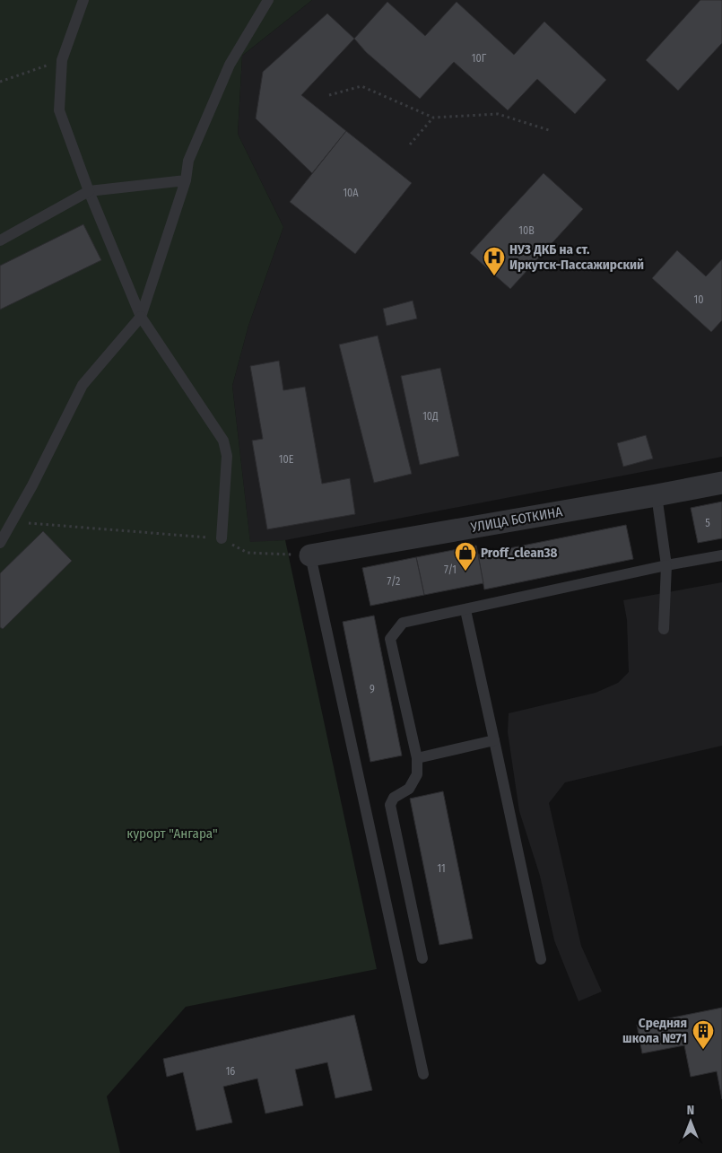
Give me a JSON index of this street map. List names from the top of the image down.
{
  "streets": {
    "street": ["УЛИЦА БОТКИНА"]
  },
  "parks": ["курорт \"Ангара\""],
  "places": {
    "hospital": ["НУЗ ДКБ на ст. Иркутск-Пассажирский"],
    "shop": ["Proff_clean38"],
    "building": ["Средняя школа №71"]
  },
  "house_numbers": [
    "10Г",
    "10А",
    "10В",
    "10",
    "10Д",
    "10Е",
    "5",
    "7/1",
    "7/2",
    "9",
    "11",
    "16"
  ],
  "north": "top"
}
